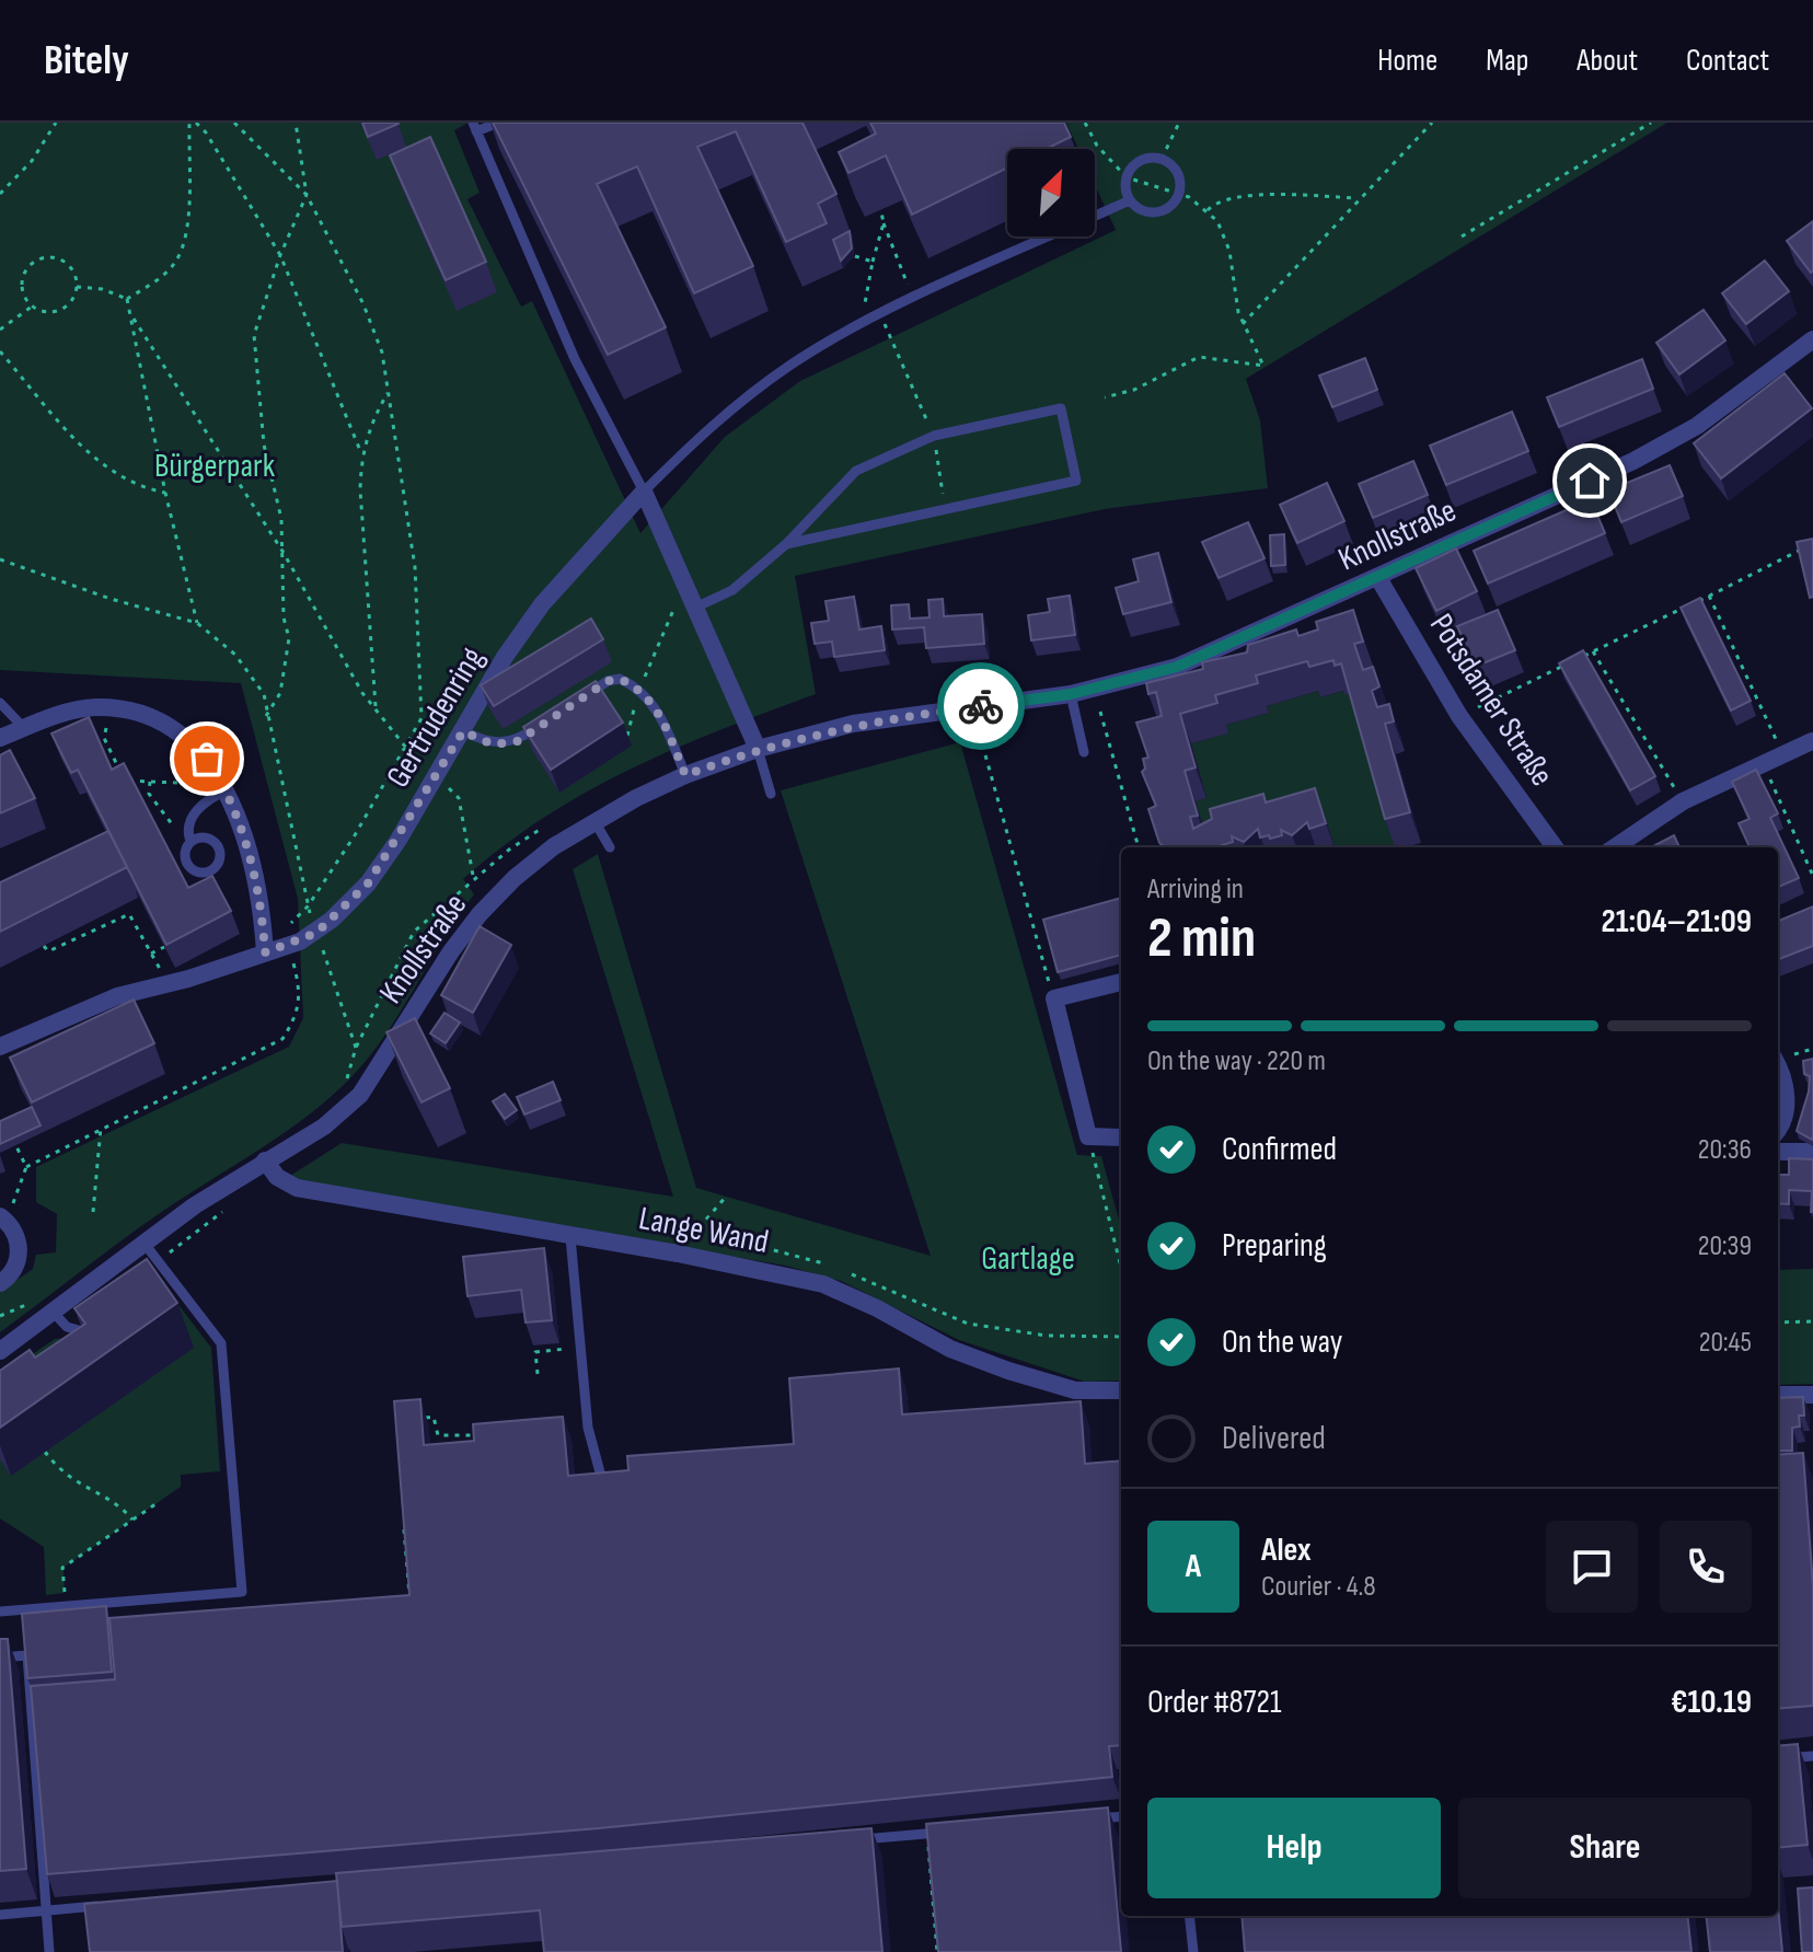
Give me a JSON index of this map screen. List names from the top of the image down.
{
  "streets": {
    "street": [
      "Knollstraße",
      "Potsdamer Straße",
      "Gertrudenring",
      "Lange Wand"
    ]
  },
  "crossings": [
    ["Knollstraße", "Potsdamer Straße"],
    ["Knollstraße", "Lange Wand"]
  ],
  "parks": ["Bürgerpark", "Gartlage"],
  "north": "top right",
  "page": {
    "header": "Bitely",
    "nav": [
      "Home",
      "Map",
      "About",
      "Contact"
    ],
    "heading": ["2 min", "Arriving in", "21:04–21:09"],
    "panel": [
      "Alex",
      "Courier · 4.8",
      "Order #8721",
      "€10.19"
    ],
    "bar": "On the way · 220 m",
    "list": [
      ["Confirmed", "20:36"],
      ["Preparing", "20:39"],
      ["On the way", "20:45"],
      "Delivered"
    ],
    "round": "A",
    "buttons": ["Help", "Share"]
  }
}
